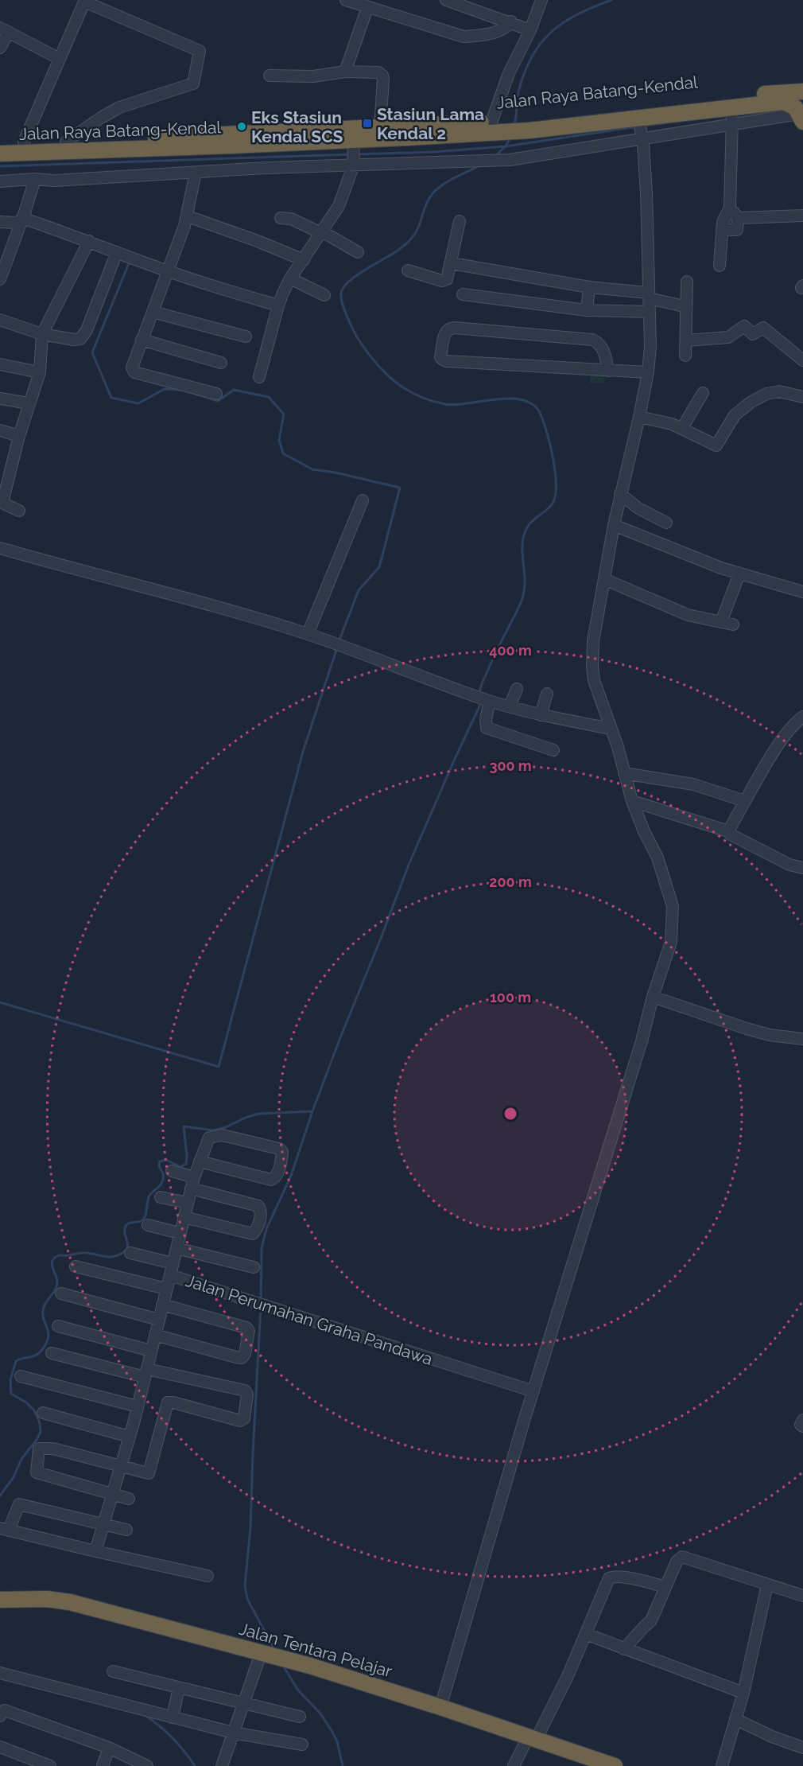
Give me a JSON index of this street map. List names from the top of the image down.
{
  "streets": {
    "highway": ["Jalan Raya Batang-Kendal", "Jalan Tentara Pelajar"],
    "street": ["Jalan Perumahan Graha Pandawa"]
  },
  "places": {
    "transit": ["Stasiun Lama Kendal 2"],
    "other": ["Eks Stasiun Kendal SCS"]
  },
  "rings": [
    "400 m",
    "300 m",
    "200 m",
    "100 m"
  ]
}
